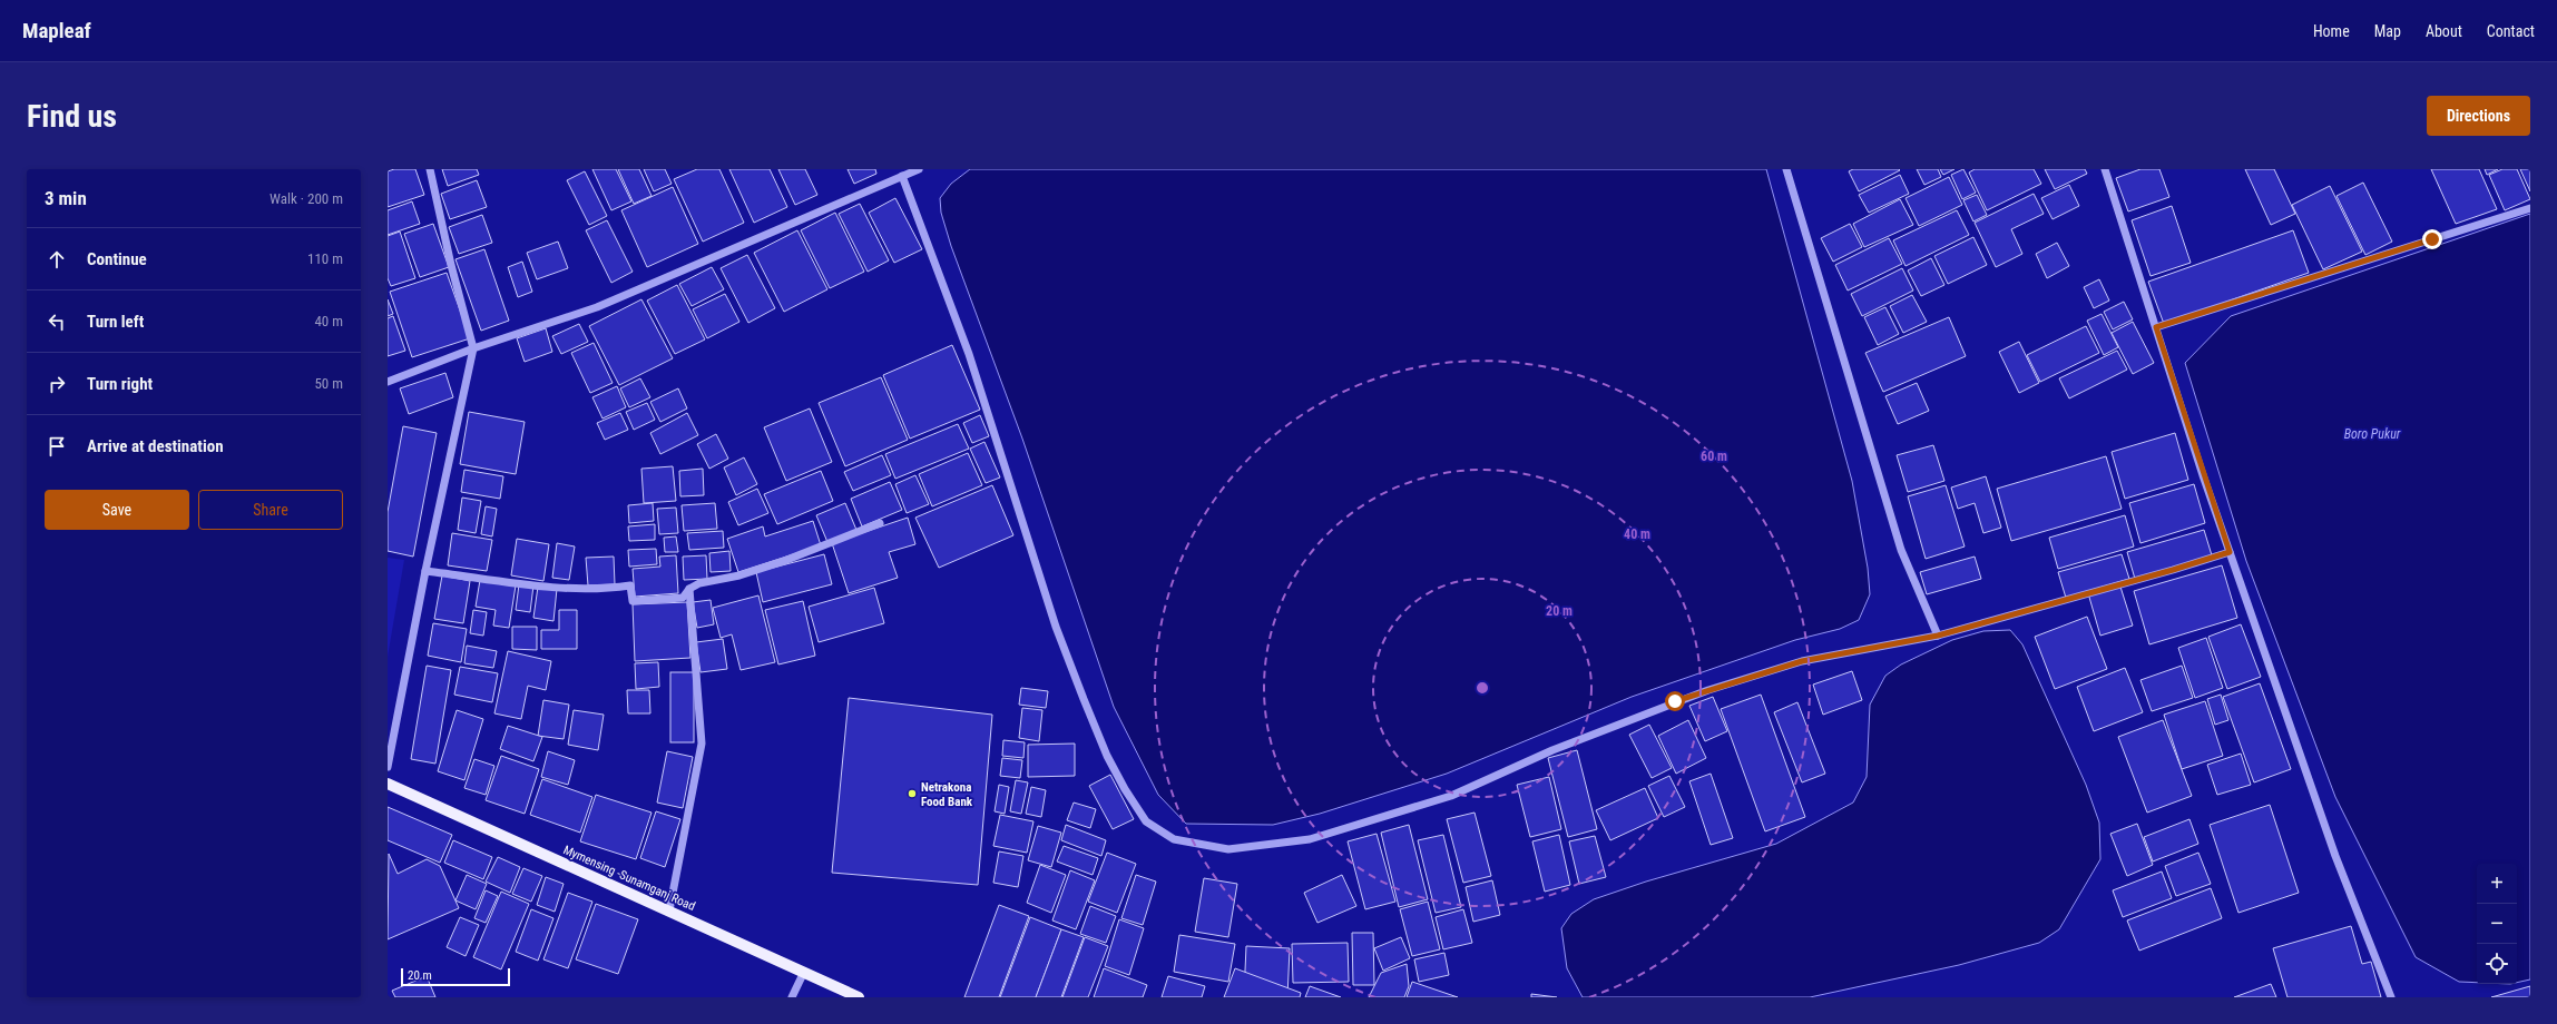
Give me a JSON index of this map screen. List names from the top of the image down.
{
  "streets": {
    "main road": ["Mymensing -Sunamganj Road"]
  },
  "water": ["Boro Pukur"],
  "places": ["Netrakona Food Bank"],
  "scale_bar": "20 m",
  "page": {
    "header": "Mapleaf",
    "nav": [
      "Home",
      "Map",
      "About",
      "Contact"
    ],
    "buttons": [
      "Directions",
      ["Save", "Share"]
    ],
    "title": "Find us",
    "heading": ["3 min", "Walk · 200 m"],
    "list": [
      ["Continue", "110 m"],
      ["Turn left", "40 m"],
      ["Turn right", "50 m"],
      "Arrive at destination"
    ],
    "map_buttons": ["+", "−"],
    "scale": "20 m"
  },
  "rings": ["60 m", "40 m", "20 m"]
}
